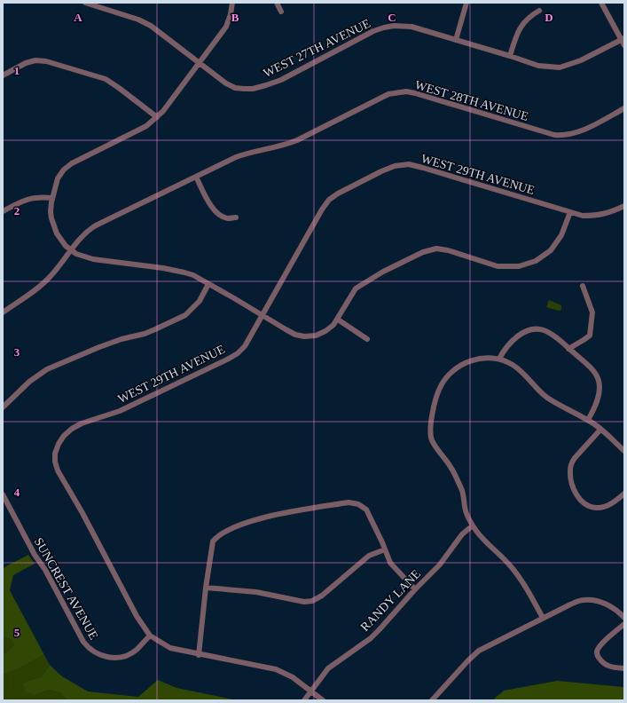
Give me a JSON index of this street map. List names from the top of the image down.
{
  "streets": {
    "street": [
      "WEST 27TH AVENUE",
      "WEST 28TH AVENUE",
      "WEST 29TH AVENUE",
      "SUNCREST AVENUE",
      "RANDY LANE"
    ]
  },
  "crossings": [
    ["WEST 29TH AVENUE", "SUNCREST AVENUE"],
    ["WEST 29TH AVENUE", "RANDY LANE"]
  ],
  "grid": {
    "columns": [
      "A",
      "B",
      "C",
      "D"
    ],
    "rows": [
      "1",
      "2",
      "3",
      "4",
      "5"
    ]
  }
}
